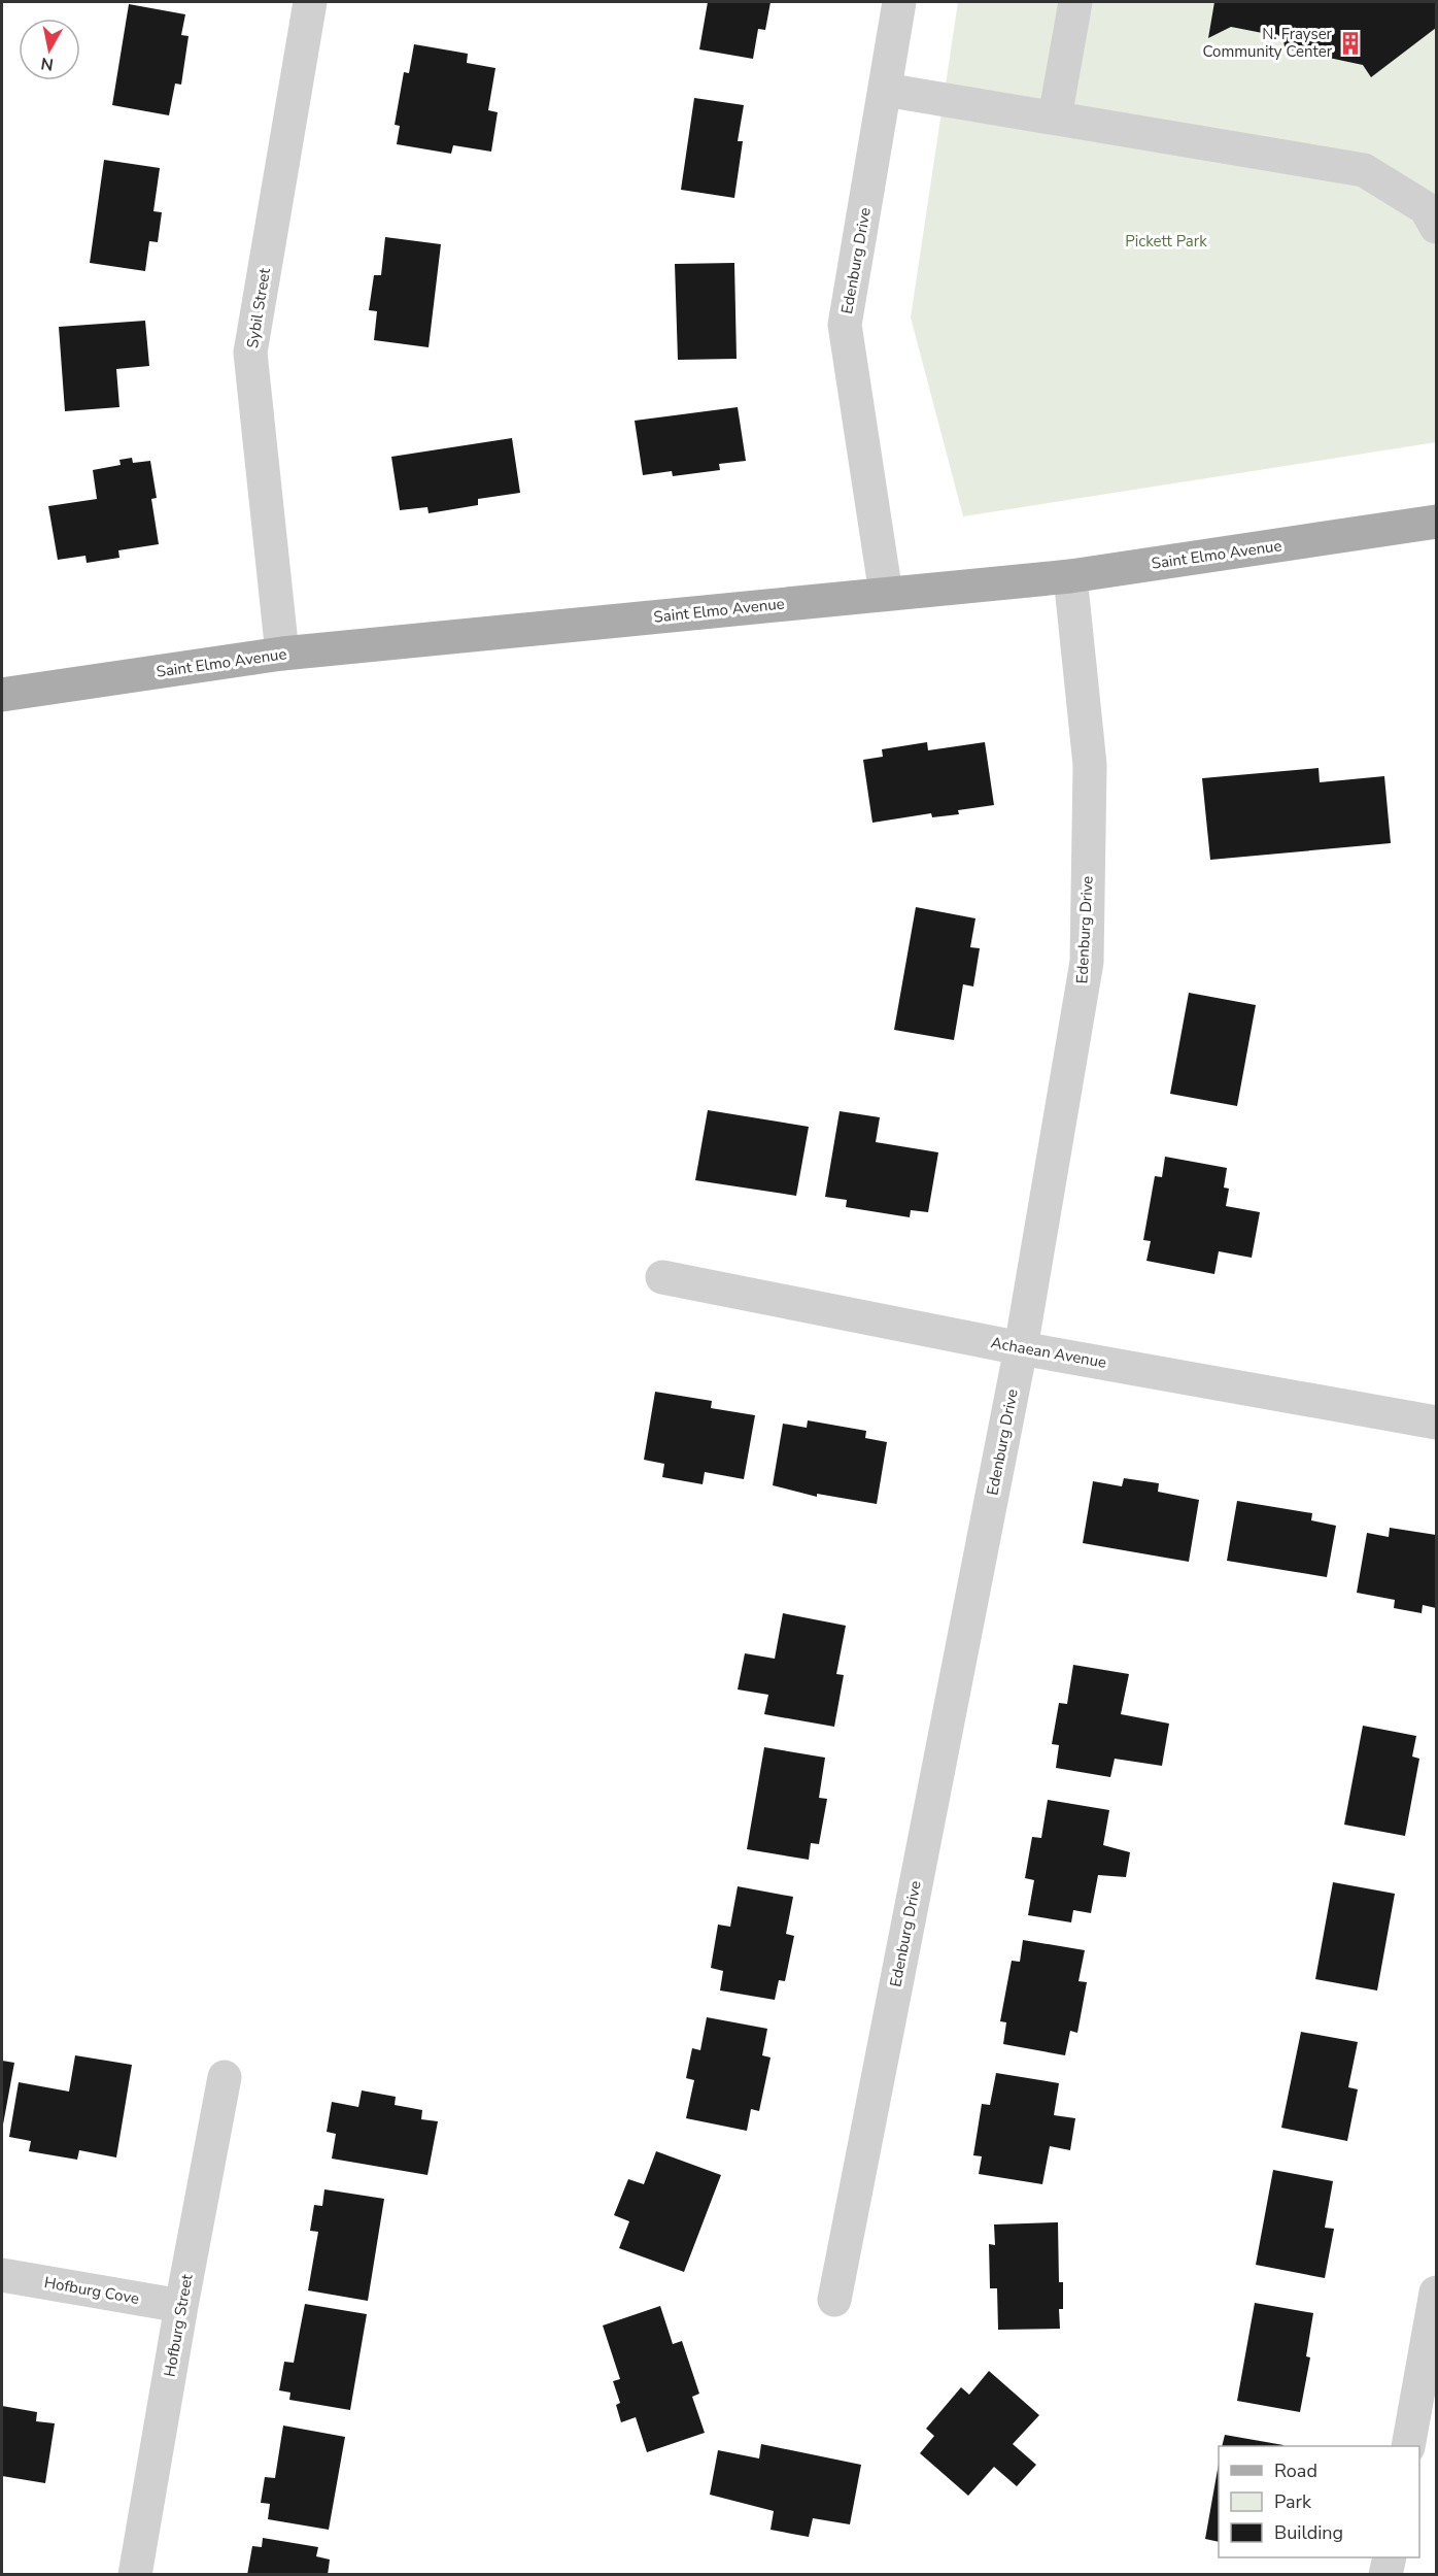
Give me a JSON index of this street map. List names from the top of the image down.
{
  "streets": {
    "main road": ["Saint Elmo Avenue"],
    "street": [
      "Edenburg Drive",
      "Sybil Street",
      "Achaean Avenue",
      "Hofburg Cove",
      "Hofburg Street"
    ]
  },
  "crossings": [
    ["Edenburg Drive", "Saint Elmo Avenue"],
    ["Edenburg Drive", "Achaean Avenue"],
    ["Sybil Street", "Saint Elmo Avenue"],
    ["Hofburg Cove", "Hofburg Street"]
  ],
  "parks": ["Pickett Park"],
  "places": {
    "building": ["N. Frayser Community Center"]
  },
  "legend": ["Road", "Park", "Building"],
  "north": "bottom"
}
